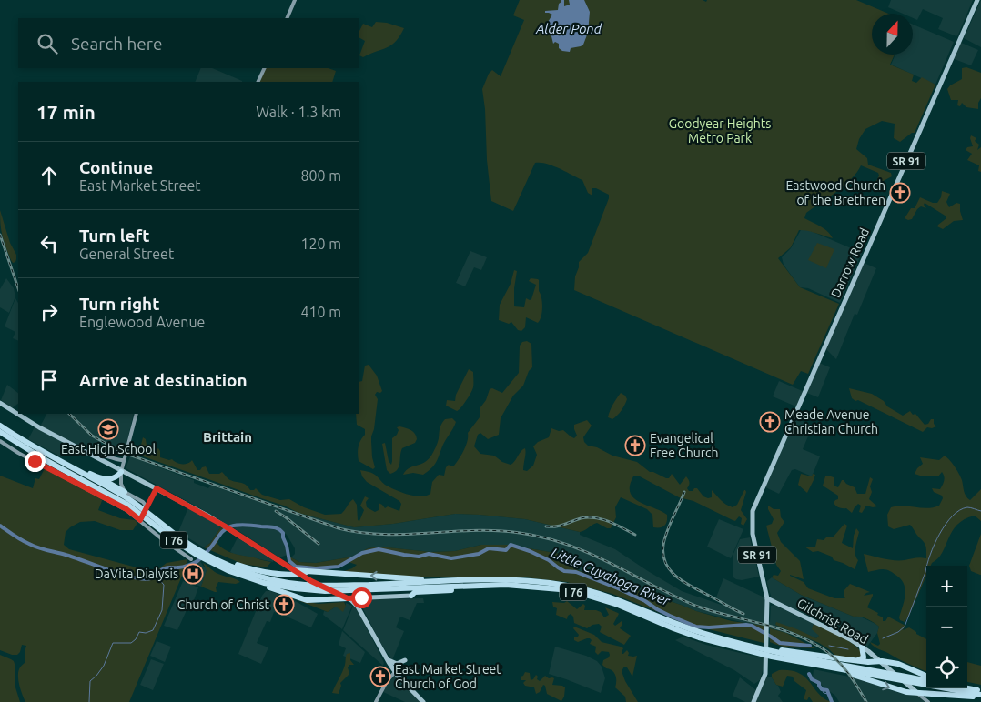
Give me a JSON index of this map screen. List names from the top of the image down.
{
  "streets": {
    "highway": ["I 76"],
    "main road": ["SR 91", "Darrow Road", "Gilchrist Road"]
  },
  "crossings": [
    ["SR 91", "Darrow Road"],
    ["SR 91", "Gilchrist Road"],
    ["Darrow Road", "Gilchrist Road"],
    ["I 76", "Gilchrist Road"]
  ],
  "districts": ["Brittain"],
  "water": ["Alder Pond", "Little Cuyahoga River"],
  "parks": ["Goodyear Heights Metro Park"],
  "places": {
    "church": [
      "Eastwood Church of the Brethren",
      "Meade Avenue Christian Church",
      "Evangelical Free Church",
      "Church of Christ",
      "East Market Street Church of God"
    ],
    "school or university": ["East High School"],
    "hospital": ["DaVita Dialysis"]
  },
  "north": "top",
  "page": {
    "search": "Search here",
    "heading": ["17 min", "Walk · 1.3 km"],
    "list": [
      ["Continue", "East Market Street", "800 m"],
      ["Turn left", "General Street", "120 m"],
      ["Turn right", "Englewood Avenue", "410 m"],
      "Arrive at destination"
    ],
    "map_buttons": ["+", "−"]
  }
}
